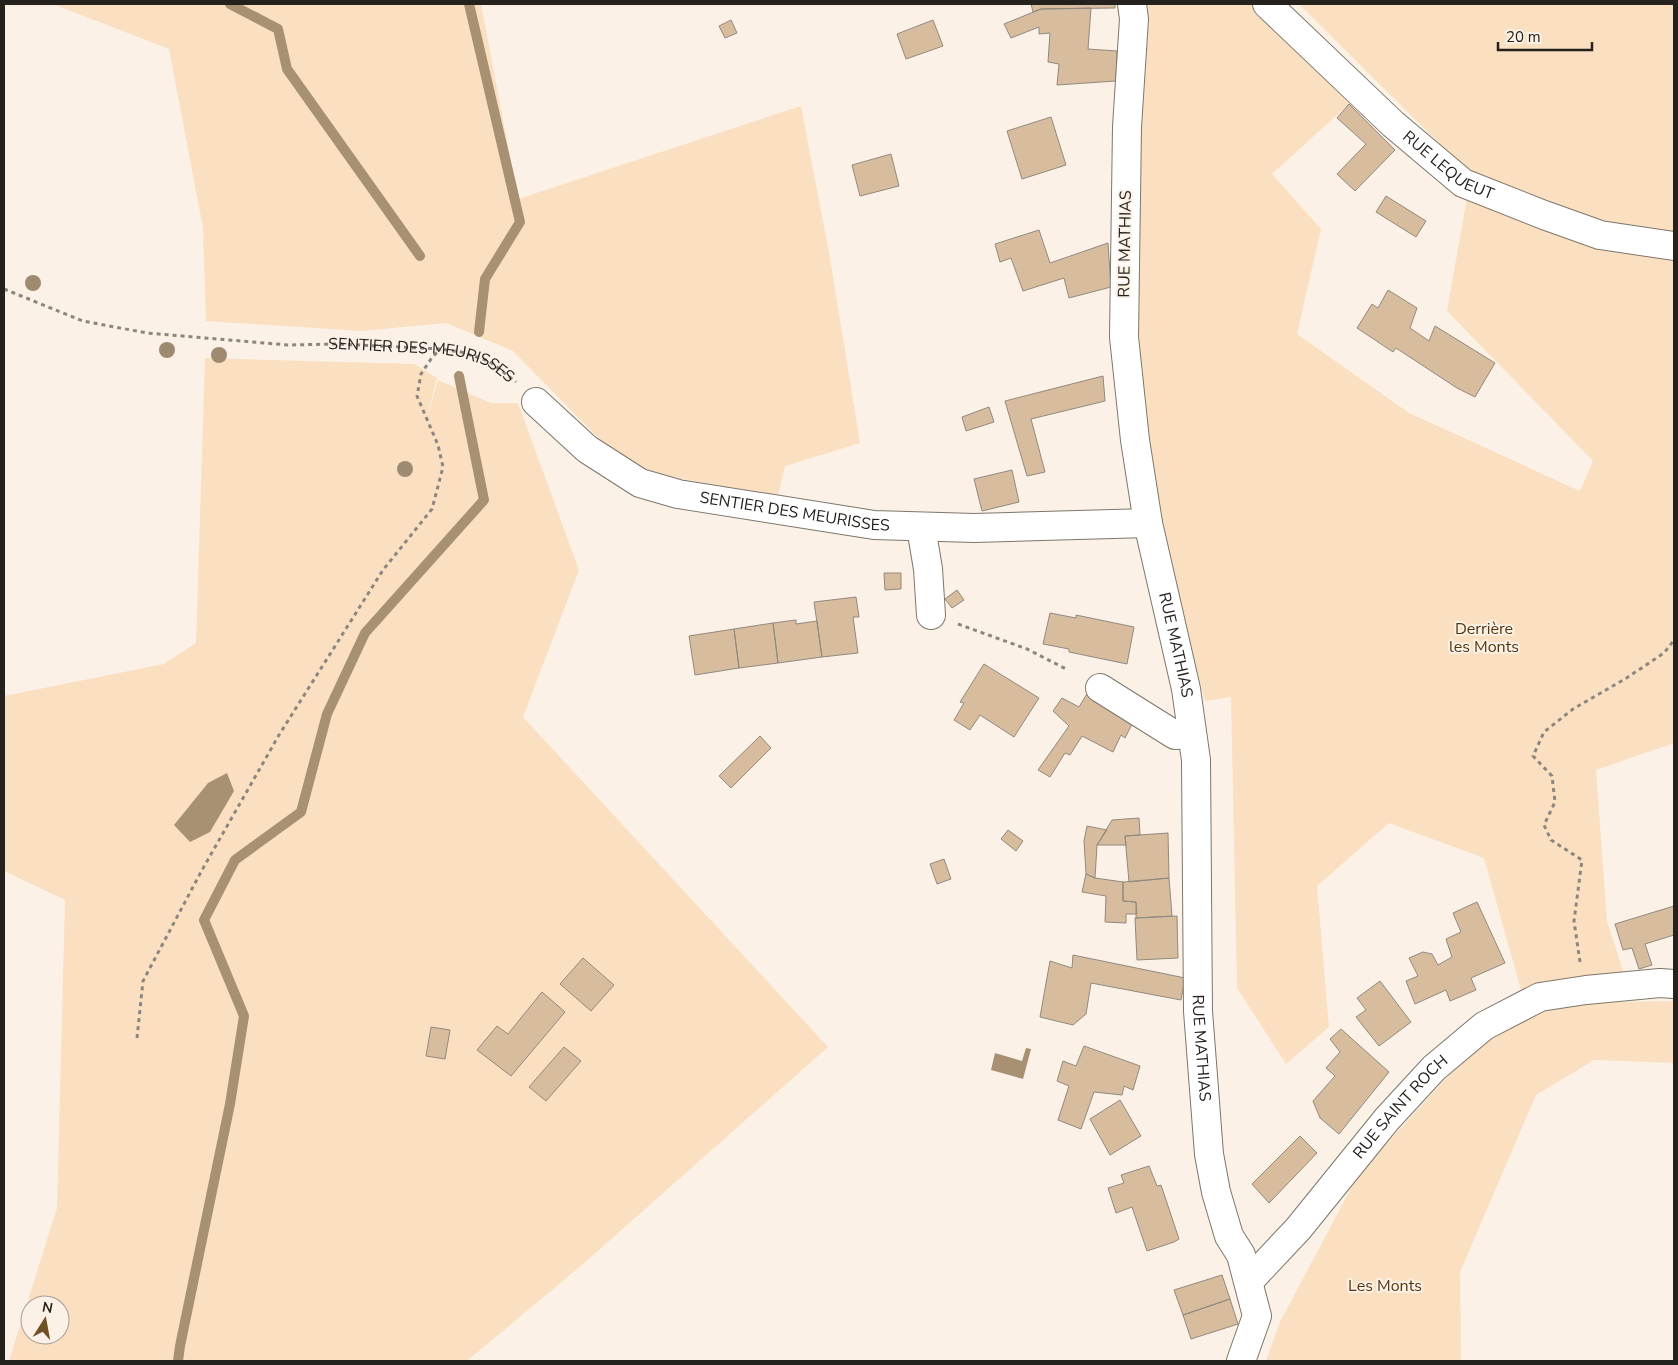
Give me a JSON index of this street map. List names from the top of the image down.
{
  "streets": {
    "street": [
      "RUE LEQUEUT",
      "RUE MATHIAS",
      "SENTIER DES MEURISSES",
      "RUE SAINT ROCH"
    ]
  },
  "crossings": [
    ["RUE MATHIAS", "SENTIER DES MEURISSES"],
    ["RUE MATHIAS", "RUE SAINT ROCH"]
  ],
  "parks": ["Derrière les Monts", "Les Monts"],
  "scale_bar": "20 m",
  "north": "top"
}
